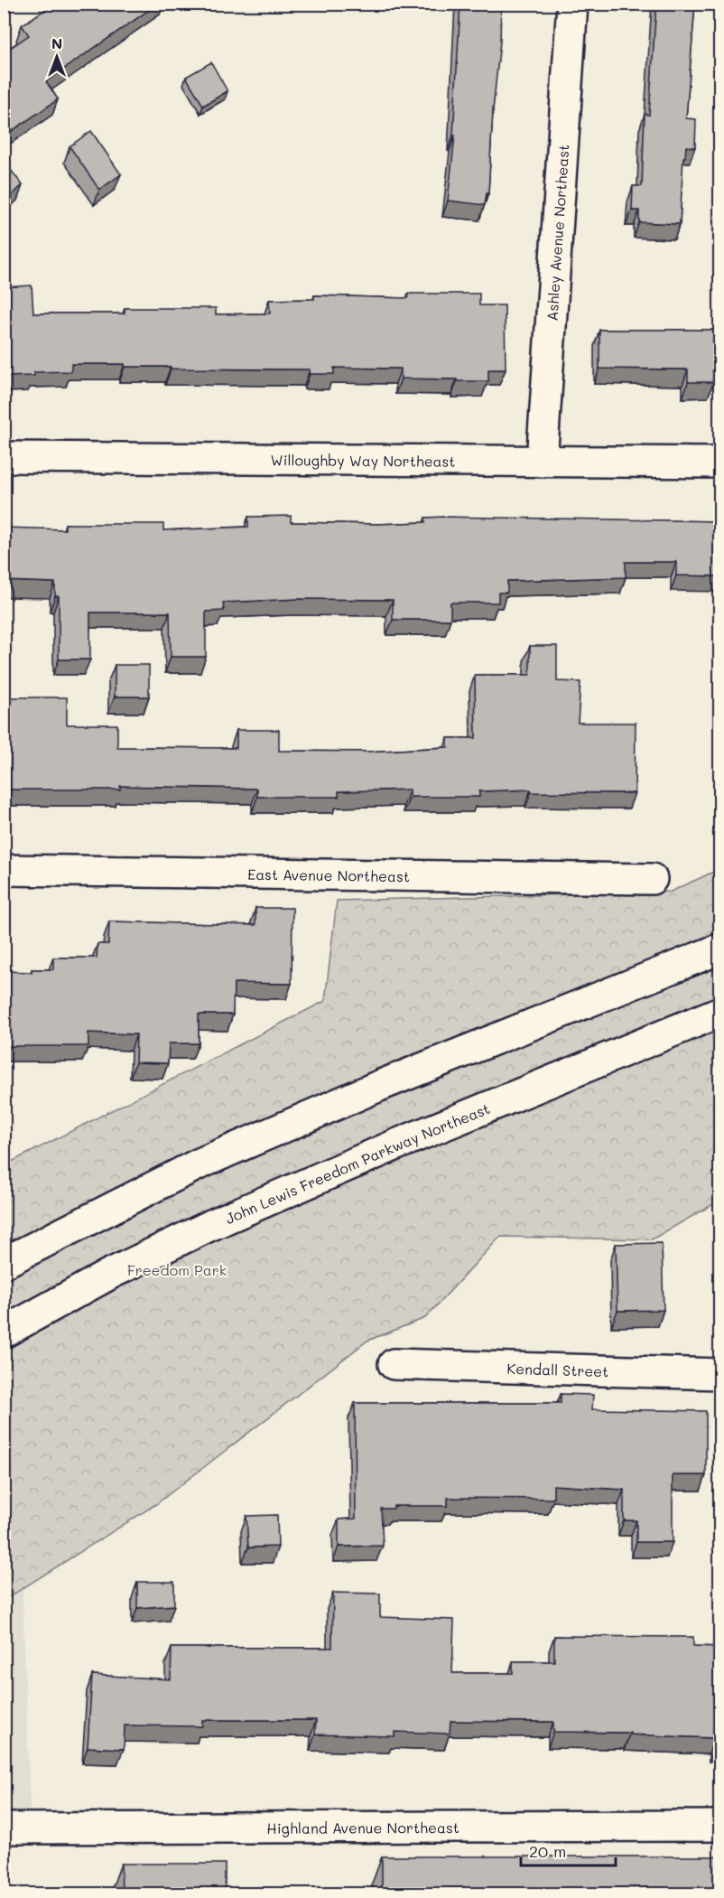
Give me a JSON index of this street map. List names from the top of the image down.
{
  "streets": {
    "main road": [
      "Ashley Avenue Northeast",
      "Willoughby Way Northeast",
      "East Avenue Northeast",
      "John Lewis Freedom Parkway Northeast",
      "Kendall Street",
      "Highland Avenue Northeast"
    ]
  },
  "crossings": [
    ["Ashley Avenue Northeast", "Willoughby Way Northeast"]
  ],
  "parks": ["Freedom Park"],
  "scale_bar": "20 m",
  "north": "top"
}
